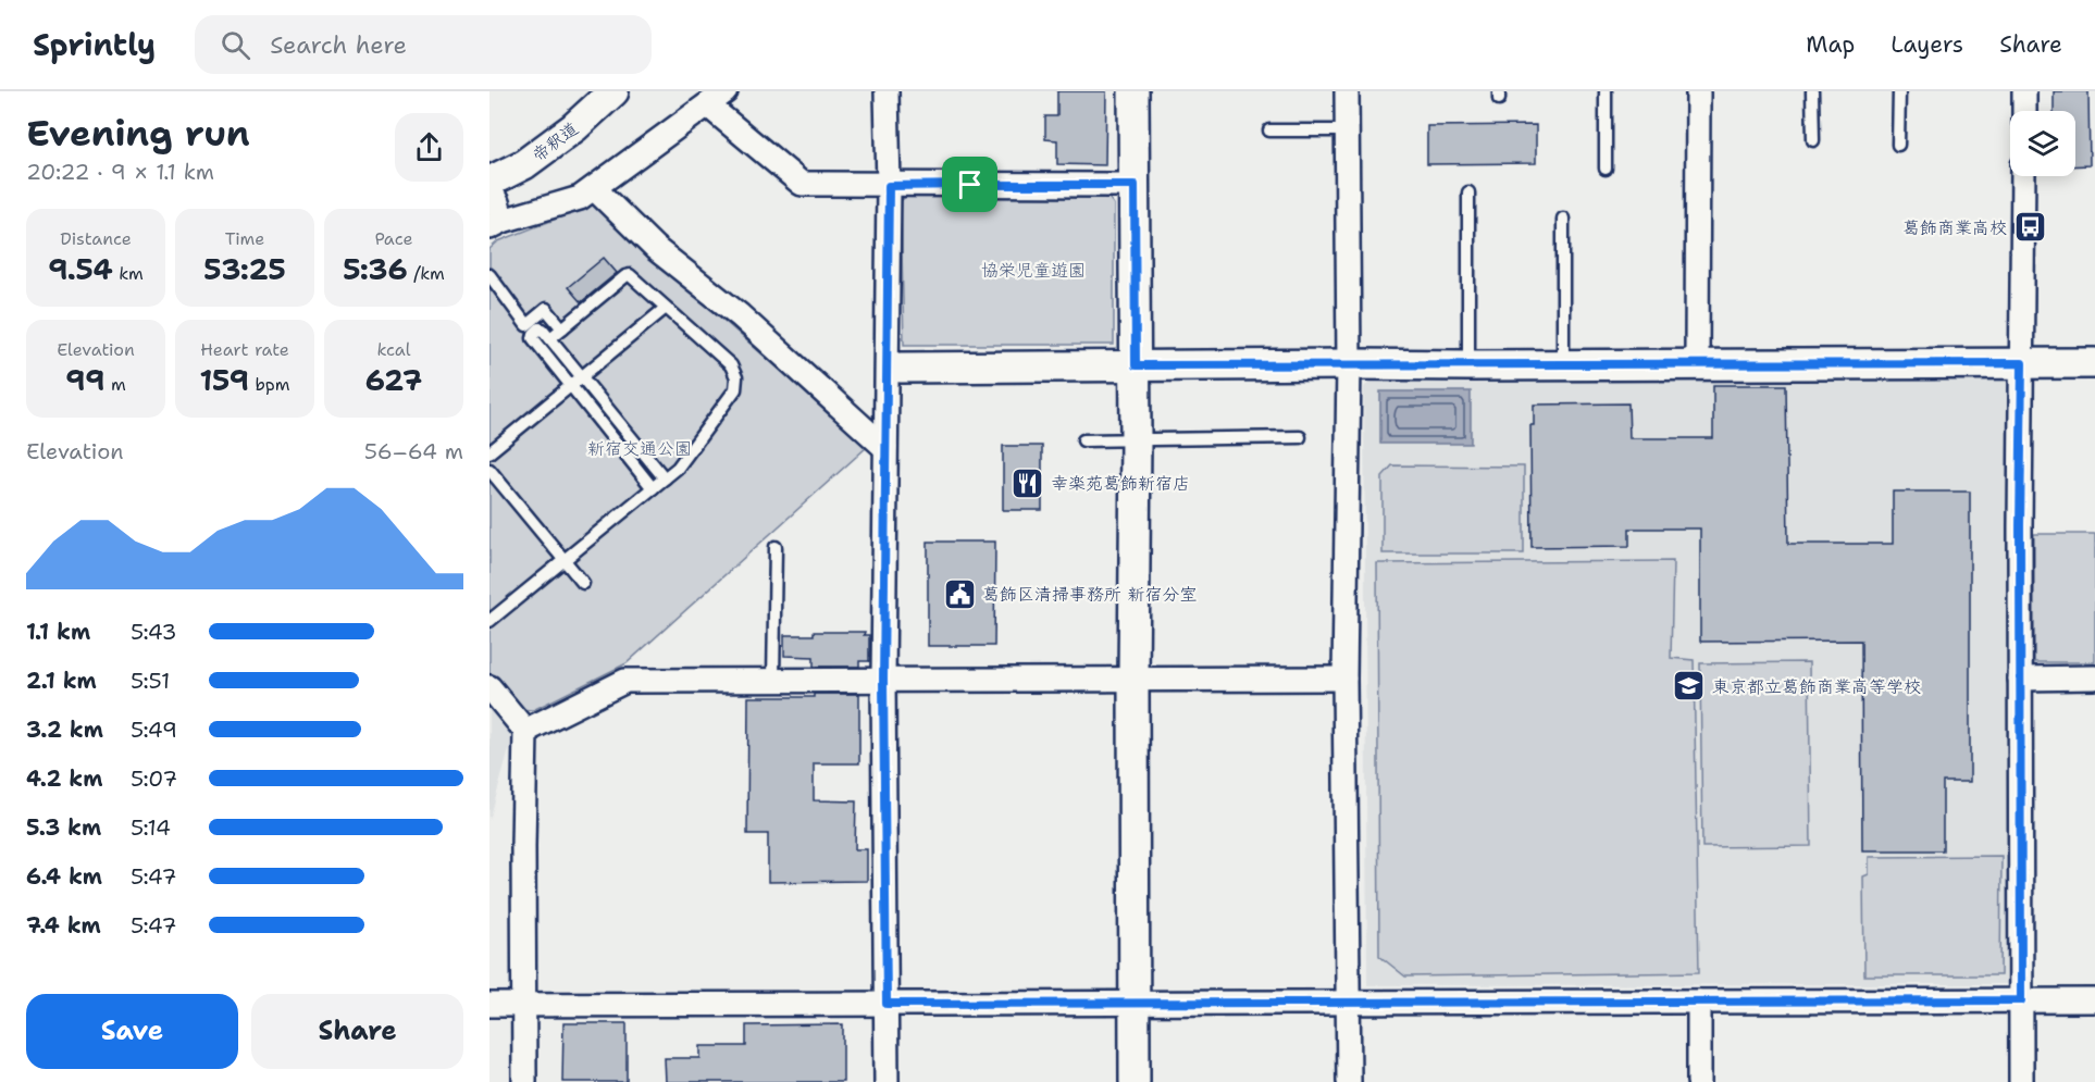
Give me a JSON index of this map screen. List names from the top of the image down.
{
  "streets": {
    "street": ["帝釈道"]
  },
  "parks": ["協栄児童遊園", "新宿交通公園"],
  "places": {
    "bus stop": ["葛飾商業高校"],
    "restaurant": ["幸楽苑葛飾新宿店"],
    "public building": ["葛飾区清掃事務所 新宿分室"],
    "school or university": ["東京都立葛飾商業高等学校"]
  },
  "page": {
    "header": "Sprintly",
    "search": "Search here",
    "nav": ["Map", "Layers", "Share"],
    "heading": ["Evening run", "20:22 · 9 × 1.1 km"],
    "stats": [
      ["Distance", "9.54 km"],
      ["Time", "53:25"],
      ["Pace", "5:36 /km"],
      ["Elevation", "99 m"],
      ["Heart rate", "159 bpm"],
      ["kcal", "627"]
    ],
    "chart": ["Elevation", "56–64 m"],
    "list": [
      {
        "name": "1.1 km",
        "note": "5:43"
      },
      {
        "name": "2.1 km",
        "note": "5:51"
      },
      {
        "name": "3.2 km",
        "note": "5:49"
      },
      {
        "name": "4.2 km",
        "note": "5:07"
      },
      {
        "name": "5.3 km",
        "note": "5:14"
      },
      {
        "name": "6.4 km",
        "note": "5:47"
      },
      {
        "name": "7.4 km",
        "note": "5:47"
      }
    ],
    "buttons": ["Save", "Share"]
  }
}
